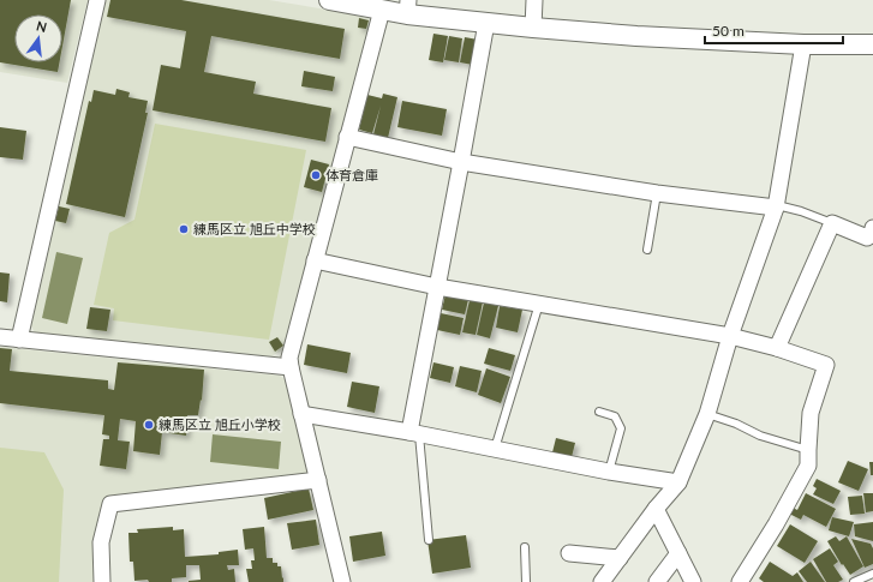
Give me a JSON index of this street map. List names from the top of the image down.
{
  "places": ["体育倉庫", "練馬区立 旭丘中学校", "練馬区立 旭丘小学校"],
  "scale_bar": "50 m",
  "north": "top"
}
